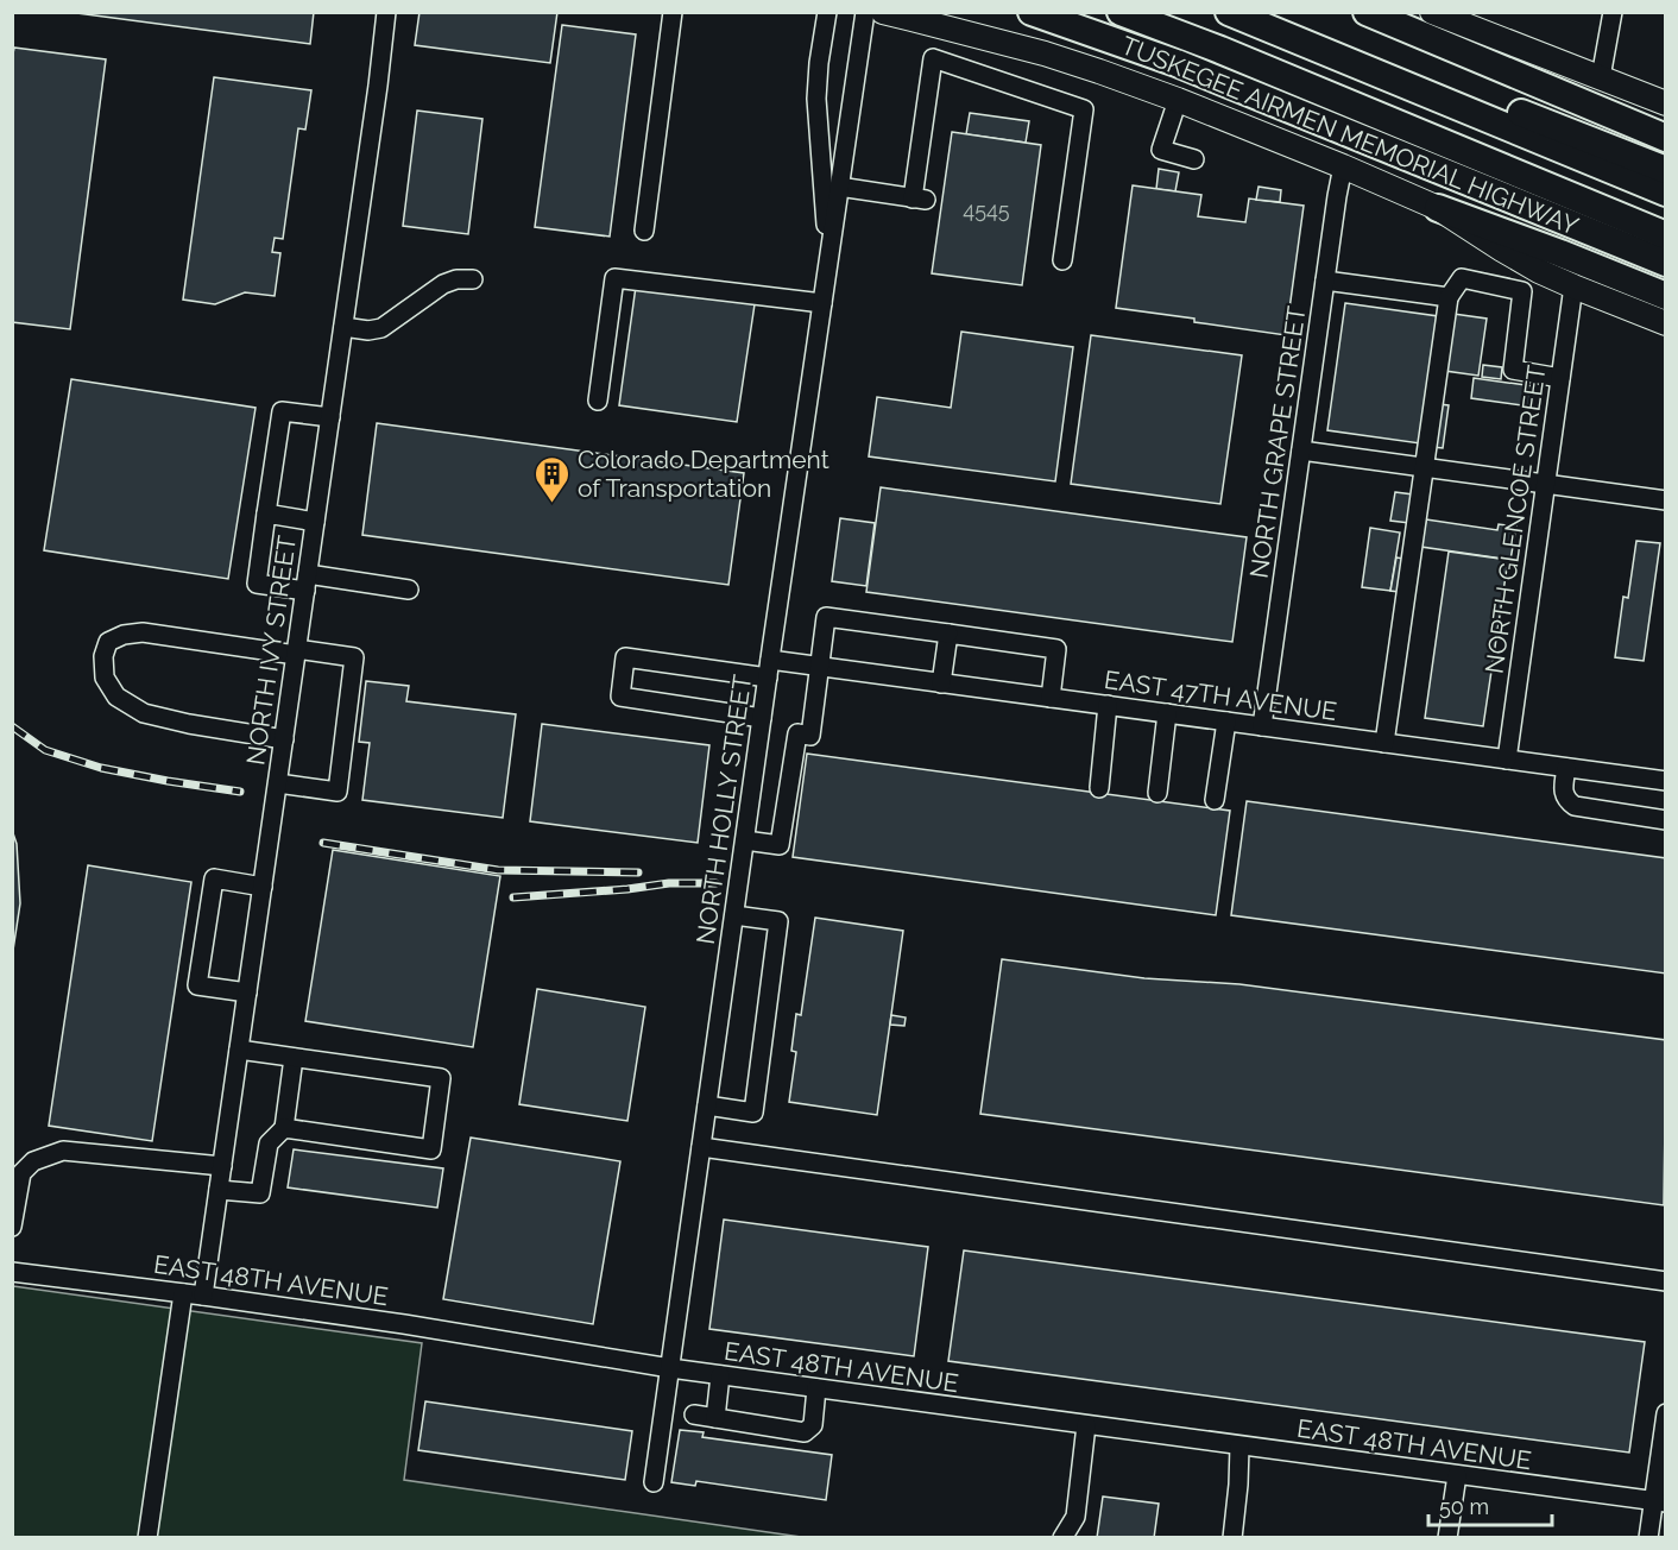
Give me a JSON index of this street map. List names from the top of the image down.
{
  "streets": {
    "highway": ["TUSKEGEE AIRMEN MEMORIAL HIGHWAY"],
    "street": [
      "NORTH GRAPE STREET",
      "NORTH GLENCOE STREET",
      "NORTH IVY STREET",
      "EAST 47TH AVENUE",
      "NORTH HOLLY STREET",
      "EAST 48TH AVENUE"
    ]
  },
  "crossings": [
    ["NORTH GRAPE STREET", "EAST 47TH AVENUE"],
    ["NORTH GLENCOE STREET", "EAST 47TH AVENUE"],
    ["NORTH IVY STREET", "EAST 48TH AVENUE"],
    ["EAST 47TH AVENUE", "NORTH HOLLY STREET"],
    ["NORTH HOLLY STREET", "EAST 48TH AVENUE"]
  ],
  "places": {
    "building": ["Colorado Department of Transportation"]
  },
  "house_numbers": ["4545"],
  "scale_bar": "50 m"
}
